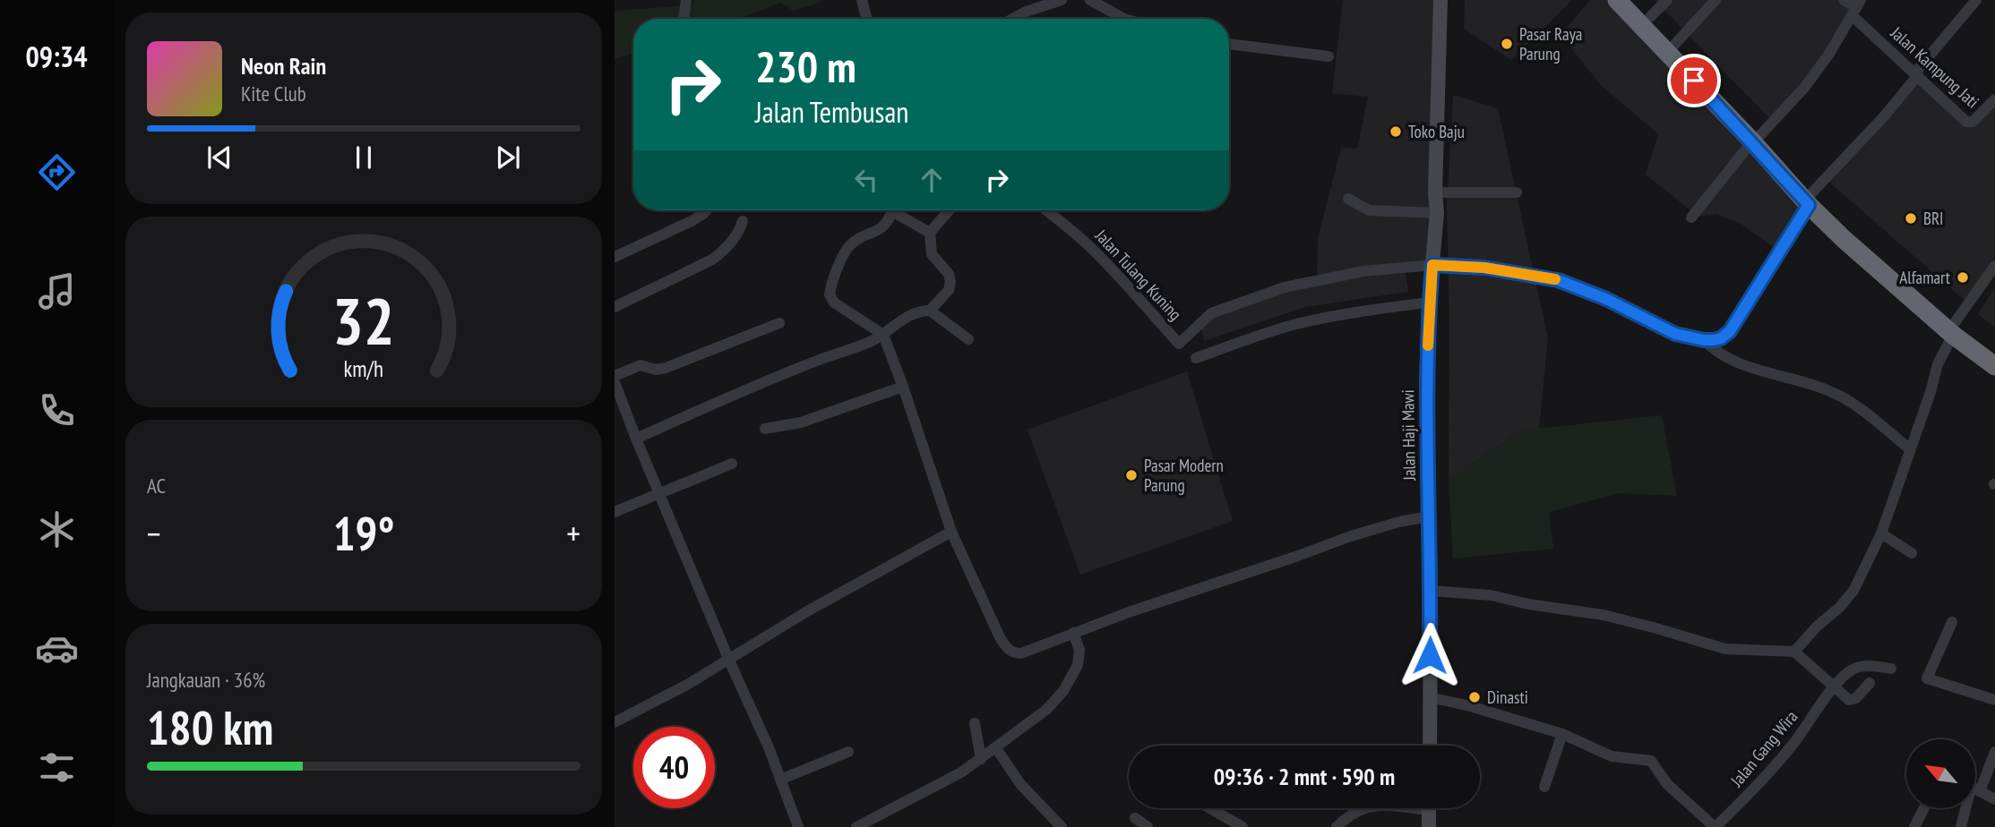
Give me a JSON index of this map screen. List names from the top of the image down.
{
  "streets": {
    "street": [
      "Jalan Kampung Jati",
      "Jalan Tulang Kuning",
      "Jalan Haji Mawi",
      "Jalan Gang Wira"
    ]
  },
  "crossings": [
    ["Jalan Tulang Kuning", "Jalan Haji Mawi"]
  ],
  "places": [
    "Pasar Raya Parung",
    "Toko Baju",
    "BRI",
    "Alfamart",
    "Pasar Modern Parung",
    "Dinasti"
  ],
  "north": "top left",
  "page": {
    "tabs": "09:34",
    "turn": ["230 m", "Jalan Tembusan"],
    "song": ["Neon Rain", "Kite Club"],
    "tile": [
      "AC",
      ["Jangkauan · 36%", "180 km"]
    ],
    "heat": ["−", "19°", "+"],
    "limit": "40",
    "trip": "09:36 · 2 mnt · 590 m",
    "gauge": ["32", "km/h"]
  }
}
